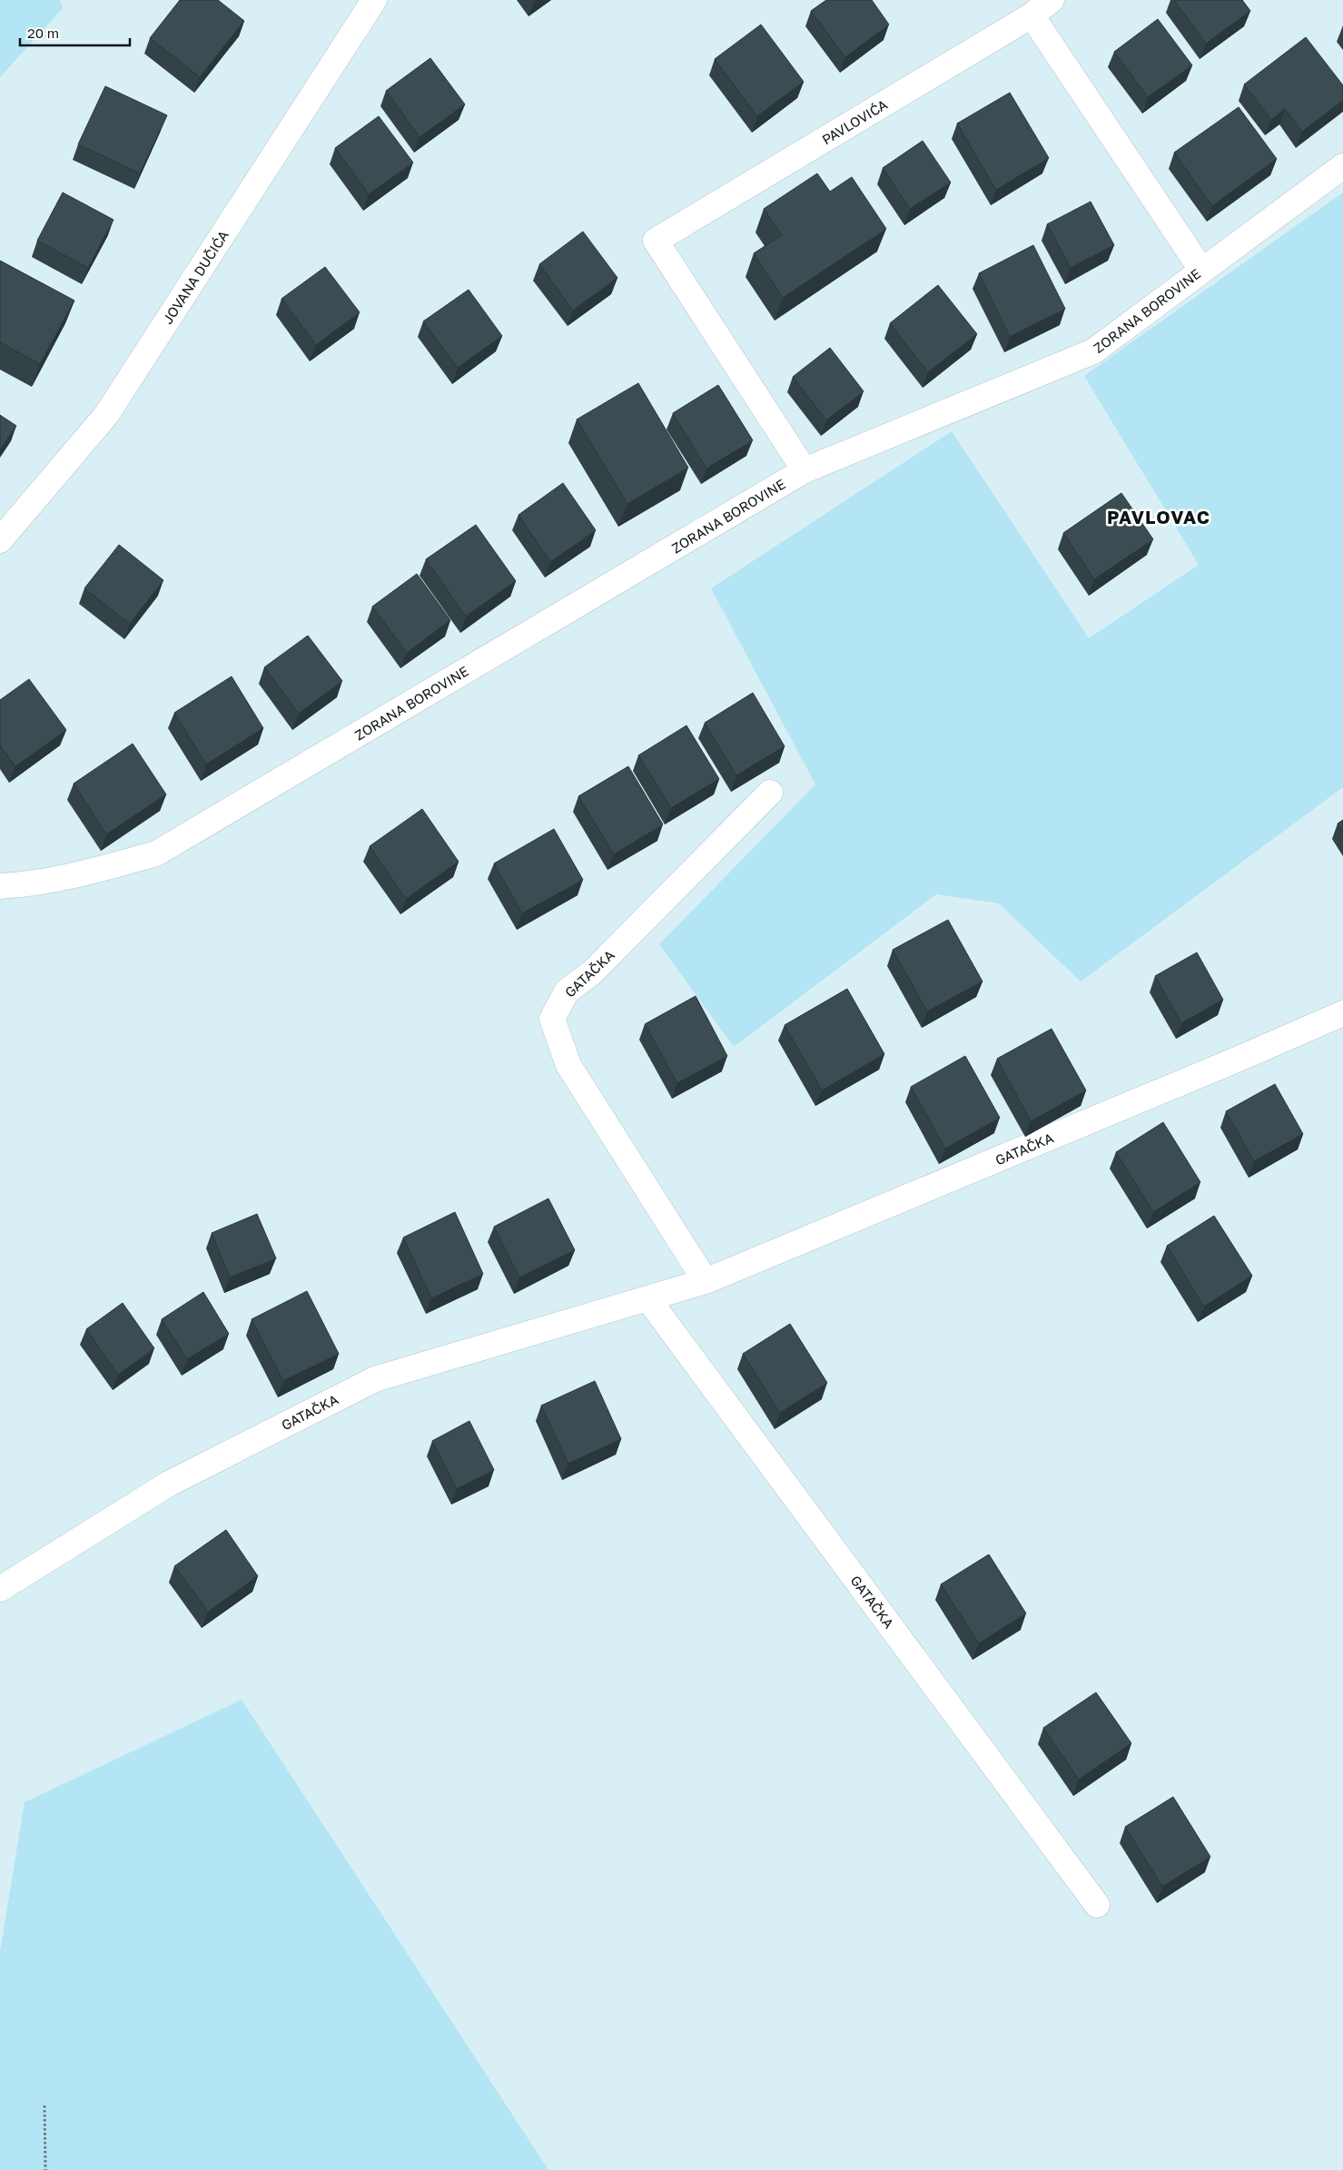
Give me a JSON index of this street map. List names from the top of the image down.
{
  "streets": {
    "street": [
      "PAVLOVIĆA",
      "JOVANA DUČIĆA",
      "ZORANA BOROVINE",
      "GATAČKA"
    ]
  },
  "crossings": [
    ["PAVLOVIĆA", "ZORANA BOROVINE"]
  ],
  "districts": ["PAVLOVAC"],
  "scale_bar": "20 m"
}
